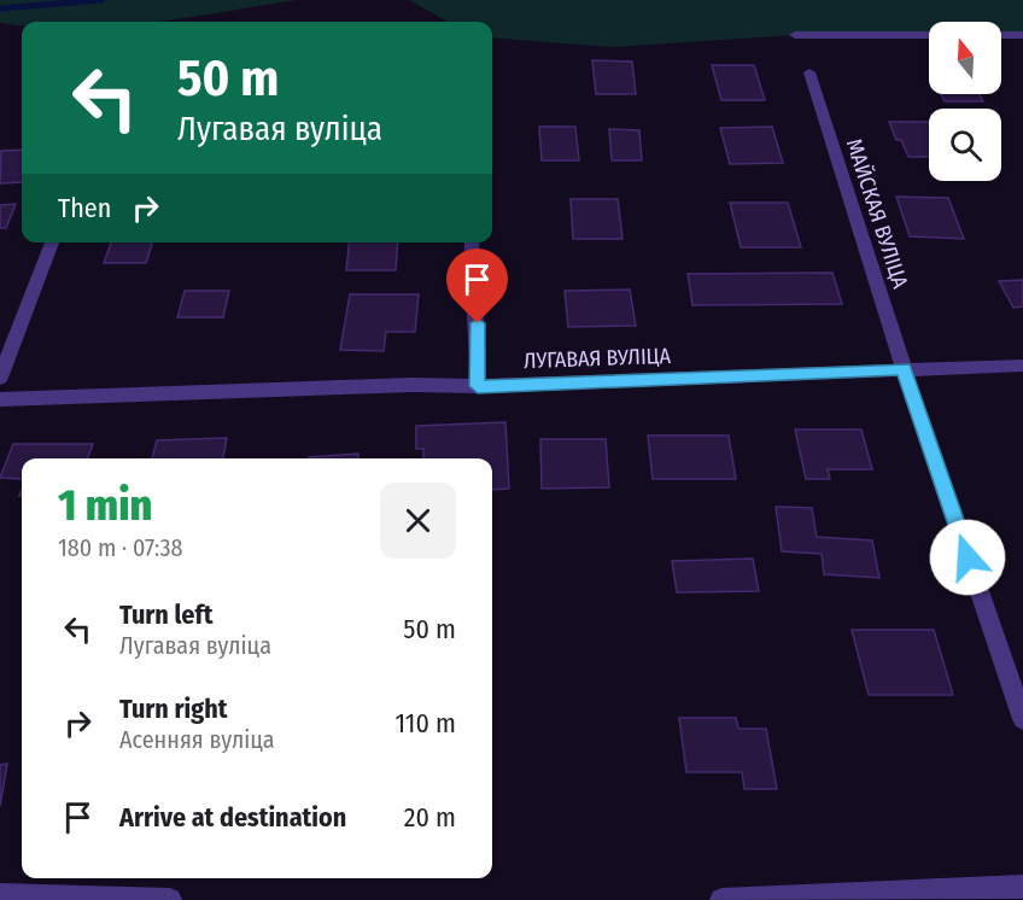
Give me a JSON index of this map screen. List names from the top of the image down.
{
  "streets": {
    "street": ["МАЙСКАЯ ВУЛІЦА", "ЛУГАВАЯ ВУЛІЦА"]
  },
  "crossings": [
    ["МАЙСКАЯ ВУЛІЦА", "ЛУГАВАЯ ВУЛІЦА"]
  ],
  "north": "top",
  "page": {
    "turn": ["50 m", "Лугавая вуліца"],
    "then": "Then",
    "heading": ["1 min", "180 m · 07:38"],
    "list": [
      {
        "name": "Turn left",
        "note": "Лугавая вуліца",
        "value": "50 m"
      },
      {
        "name": "Turn right",
        "note": "Асенняя вуліца",
        "value": "110 m"
      },
      {
        "name": "Arrive at destination",
        "value": "20 m"
      }
    ]
  }
}
